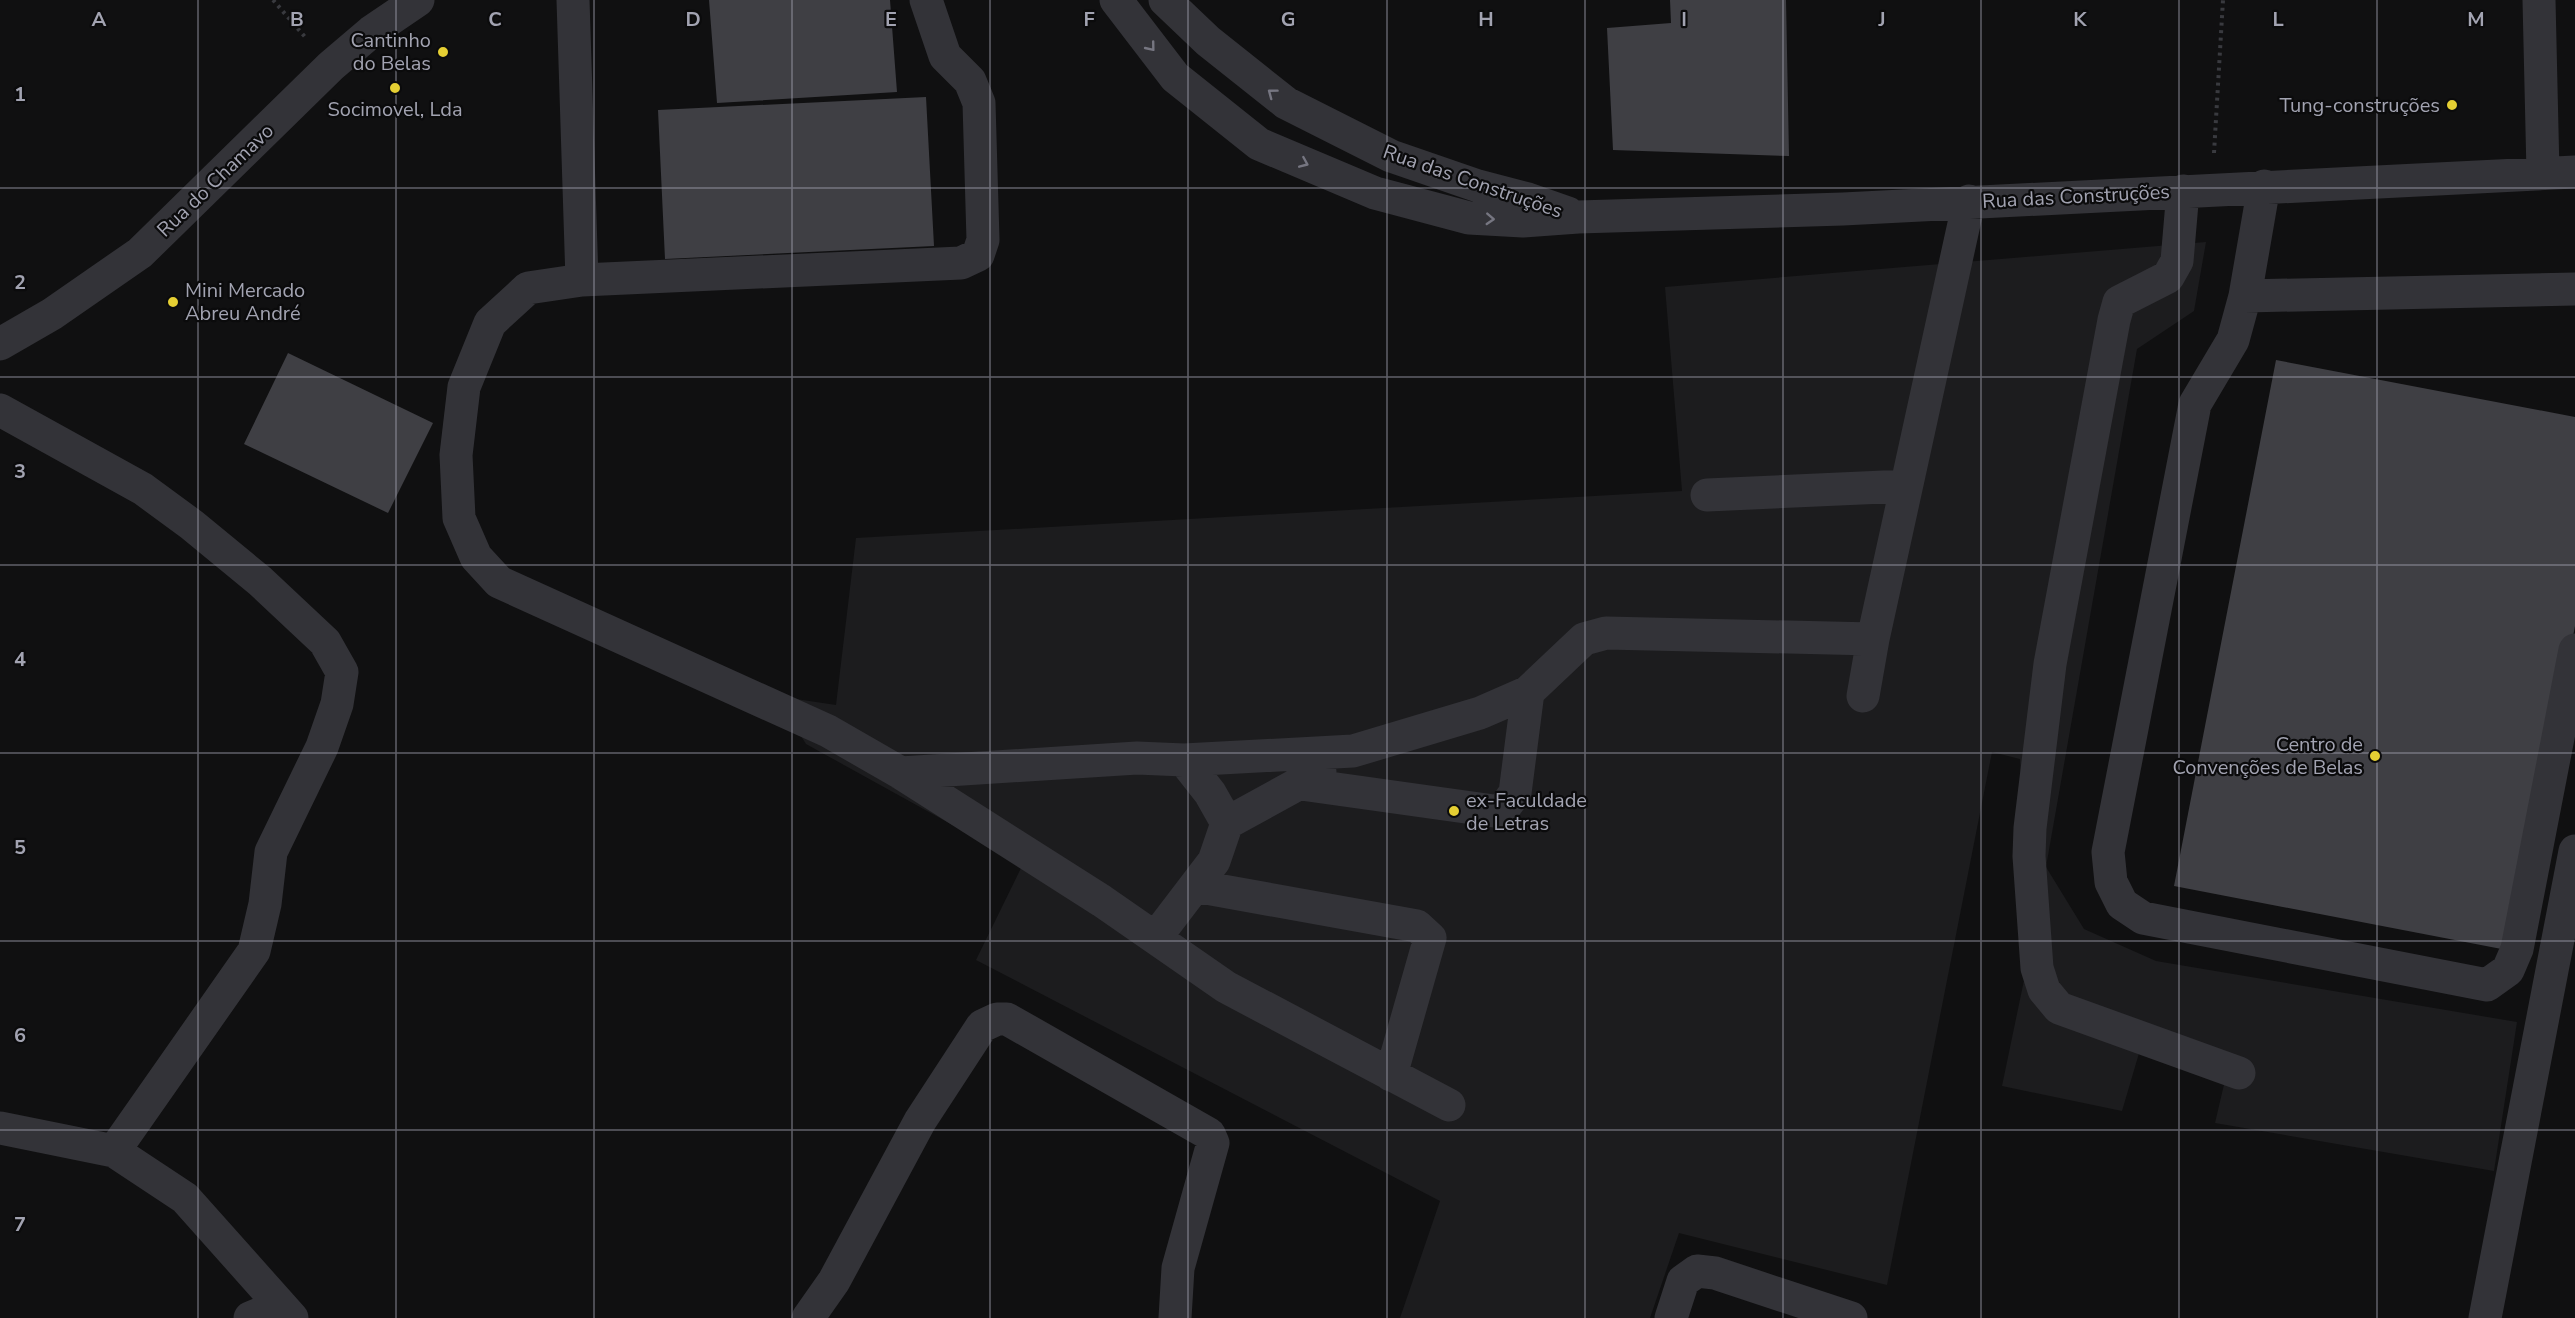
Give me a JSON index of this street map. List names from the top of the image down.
{
  "streets": {
    "street": ["Rua do Chamavo", "Rua das Construções"]
  },
  "places": [
    "Cantinho do Belas",
    "Socimovel, Lda",
    "Tung-construções",
    "Mini Mercado Abreu André",
    "Centro de Convenções de Belas",
    "ex-Faculdade de Letras"
  ],
  "grid": {
    "columns": [
      "A",
      "B",
      "C",
      "D",
      "E",
      "F",
      "G",
      "H",
      "I",
      "J",
      "K",
      "L",
      "M"
    ],
    "rows": [
      "1",
      "2",
      "3",
      "4",
      "5",
      "6",
      "7"
    ]
  }
}
